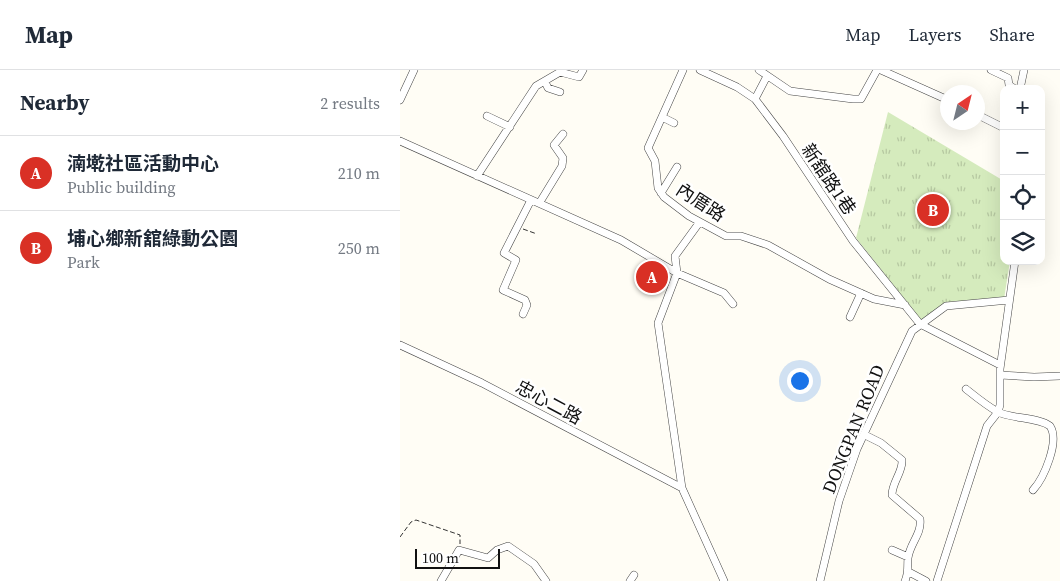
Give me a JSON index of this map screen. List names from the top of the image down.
{
  "streets": {
    "street": [
      "新舘路1巷",
      "內厝路",
      "忠心二路",
      "DONGPAN ROAD"
    ]
  },
  "crossings": [
    ["新舘路1巷", "內厝路"],
    ["新舘路1巷", "DONGPAN ROAD"]
  ],
  "scale_bar": "100 m",
  "north": "top right",
  "page": {
    "header": "Map",
    "nav": ["Map", "Layers", "Share"],
    "heading": ["Nearby", "2 results"],
    "map_buttons": ["+", "−"],
    "list": [
      {
        "mark": "A",
        "name": "湳墘社區活動中心",
        "note": "Public building",
        "value": "210 m"
      },
      {
        "mark": "B",
        "name": "埔心鄉新舘綠動公園",
        "note": "Park",
        "value": "250 m"
      }
    ],
    "pins": ["B", "A"],
    "scale": "100 m"
  }
}
